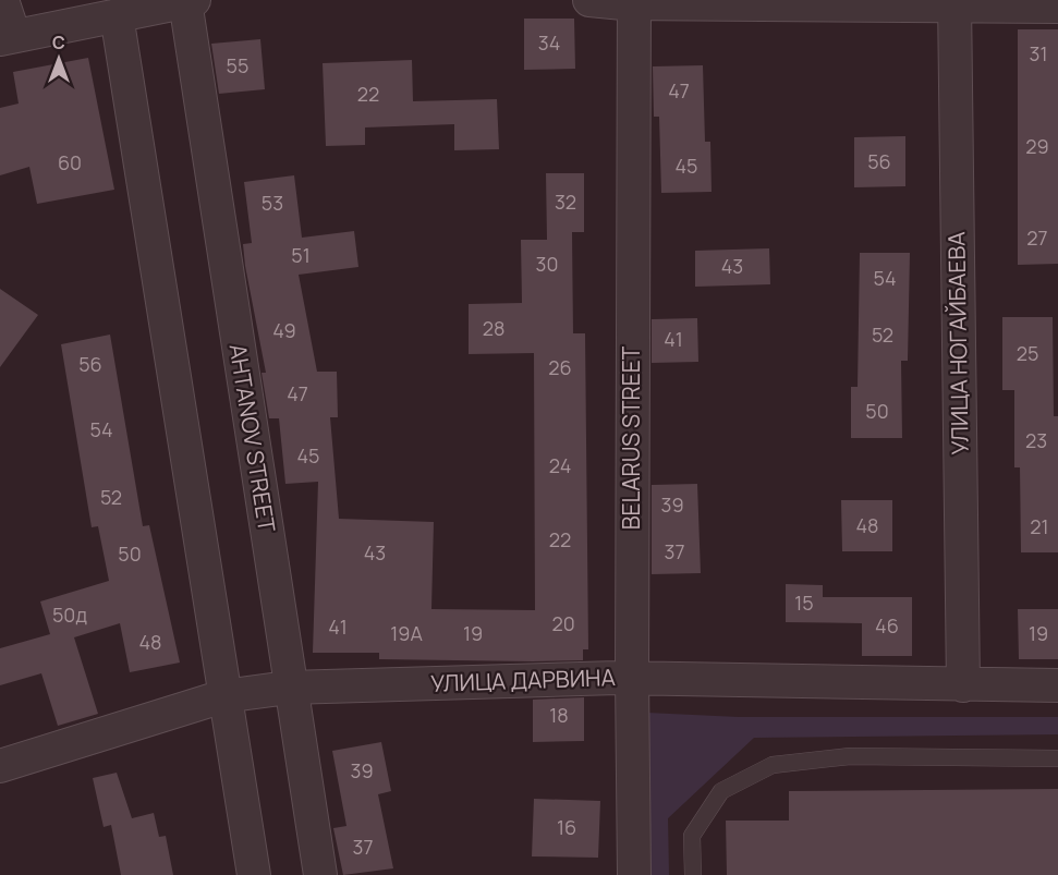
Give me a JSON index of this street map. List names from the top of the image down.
{
  "streets": {
    "street": [
      "УЛИЦА НОГАЙБАЕВА",
      "AHTANOV STREET",
      "BELARUS STREET",
      "УЛИЦА ДАРВИНА"
    ]
  },
  "crossings": [
    ["УЛИЦА НОГАЙБАЕВА", "УЛИЦА ДАРВИНА"],
    ["AHTANOV STREET", "УЛИЦА ДАРВИНА"],
    ["BELARUS STREET", "УЛИЦА ДАРВИНА"]
  ],
  "house_numbers": [
    "34",
    "31",
    "55",
    "47",
    "22",
    "29",
    "56",
    "60",
    "45",
    "32",
    "53",
    "27",
    "51",
    "30",
    "43",
    "54",
    "28",
    "49",
    "52",
    "41",
    "25",
    "56",
    "26",
    "47",
    "50",
    "54",
    "23",
    "45",
    "24",
    "52",
    "39",
    "48",
    "21",
    "22",
    "37",
    "43",
    "50",
    "15",
    "50д",
    "20",
    "46",
    "41",
    "19А",
    "19",
    "19",
    "48",
    "18",
    "39",
    "16",
    "37"
  ],
  "north": "top"
}
